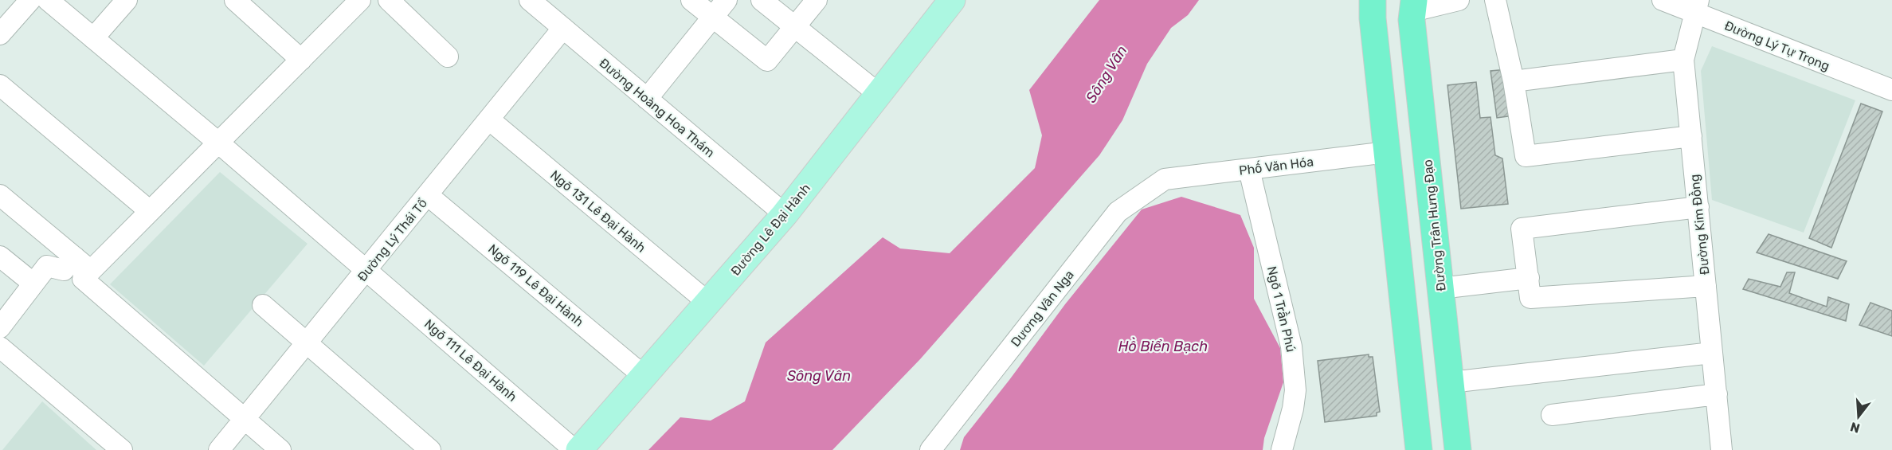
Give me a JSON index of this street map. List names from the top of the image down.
{
  "streets": {
    "highway": ["Đường Trân Hưng Đạo"],
    "main road": ["Đường Lê Đại Hành"],
    "street": [
      "Đường Lý Tự Trọng",
      "Đường Hoàng Hoa Thám",
      "Phố Văn Hóa",
      "Ngõ 131 Lê Đại Hành",
      "Đường Kim Đồng",
      "Đường Lý Thái Tổ",
      "Ngõ 119 Lê Đại Hành",
      "Dương Vân Nga",
      "Ngõ 1 Trần Phú",
      "Ngõ 111 Lê Đại Hành"
    ]
  },
  "crossings": [
    ["Đường Lý Tự Trọng", "Đường Kim Đồng"],
    ["Đường Hoàng Hoa Thám", "Đường Lê Đại Hành"],
    ["Đường Hoàng Hoa Thám", "Đường Lý Thái Tổ"],
    ["Phố Văn Hóa", "Dương Vân Nga"],
    ["Phố Văn Hóa", "Ngõ 1 Trần Phú"],
    ["Ngõ 131 Lê Đại Hành", "Đường Lê Đại Hành"],
    ["Ngõ 131 Lê Đại Hành", "Đường Lý Thái Tổ"],
    ["Đường Lê Đại Hành", "Ngõ 119 Lê Đại Hành"],
    ["Đường Lý Thái Tổ", "Ngõ 119 Lê Đại Hành"],
    ["Đường Lý Thái Tổ", "Ngõ 111 Lê Đại Hành"]
  ],
  "water": ["Sông Vân", "Hồ Biển Bạch"],
  "north": "bottom"
}
